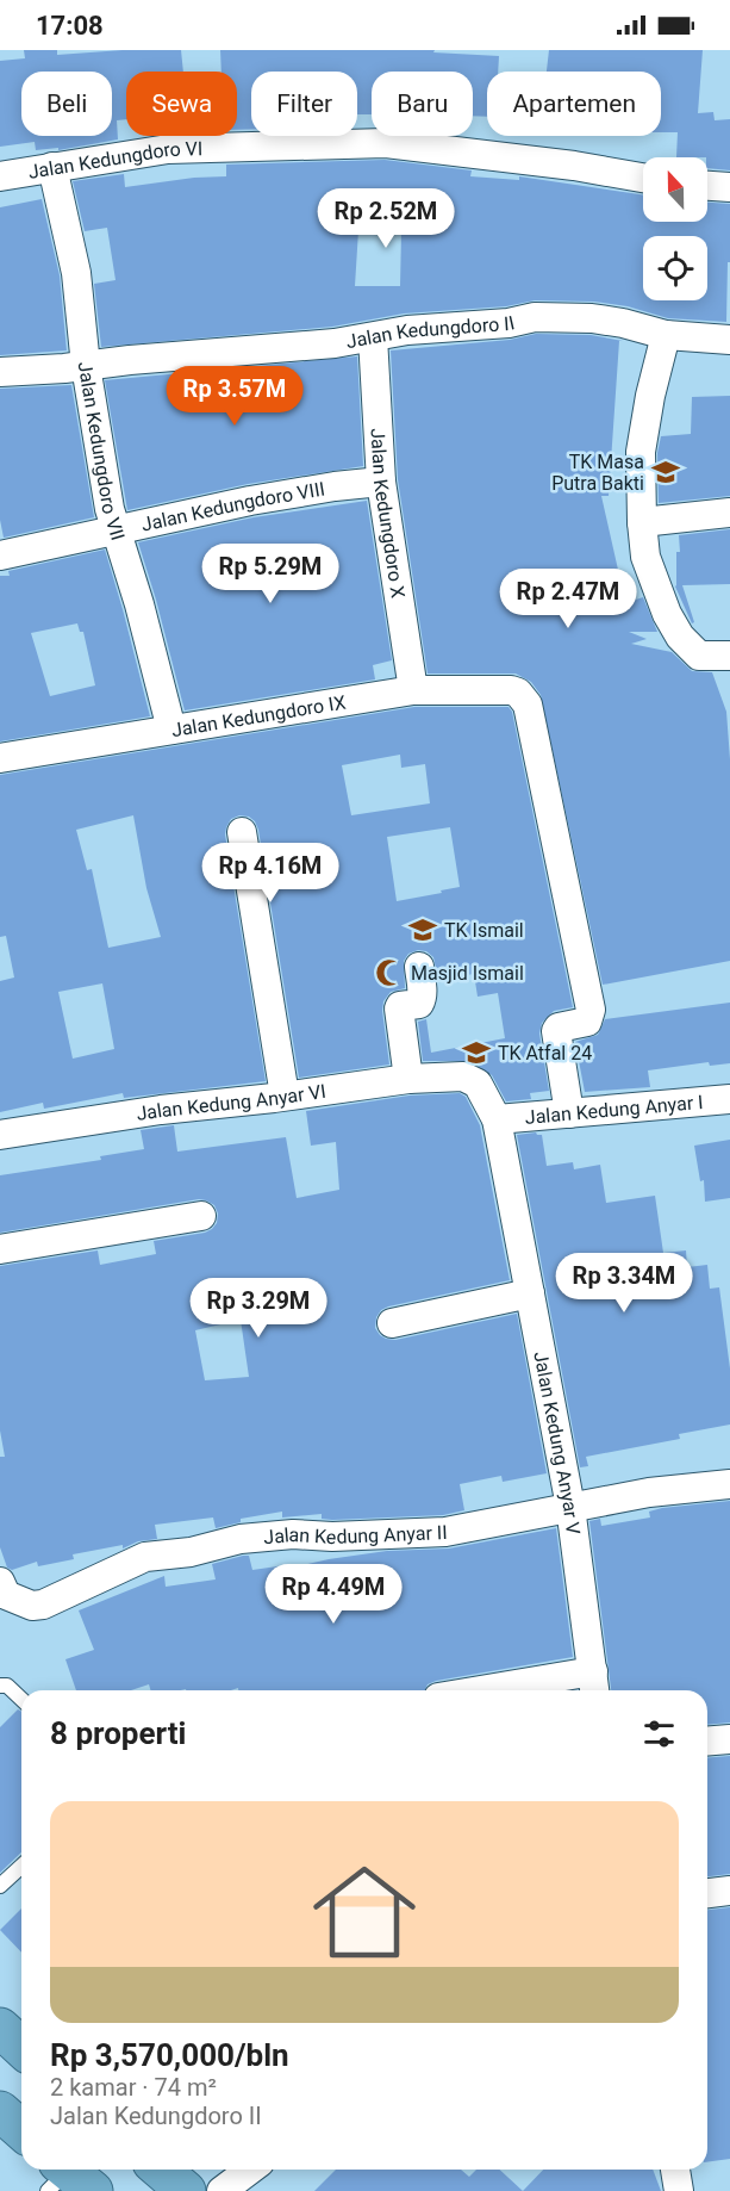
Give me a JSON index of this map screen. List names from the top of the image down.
{
  "streets": {
    "street": [
      "Jalan Kedungdoro VI",
      "Jalan Kedungdoro II",
      "Jalan Kedungdoro VII",
      "Jalan Kedungdoro VIII",
      "Jalan Kedungdoro X",
      "Jalan Kedungdoro IX",
      "Jalan Kedung Anyar VI",
      "Jalan Kedung Anyar I",
      "Jalan Kedung Anyar V",
      "Jalan Kedung Anyar II"
    ]
  },
  "crossings": [
    ["Jalan Kedungdoro VI", "Jalan Kedungdoro VII"],
    ["Jalan Kedungdoro II", "Jalan Kedungdoro VII"],
    ["Jalan Kedungdoro II", "Jalan Kedungdoro X"],
    ["Jalan Kedungdoro VII", "Jalan Kedungdoro VIII"],
    ["Jalan Kedungdoro VII", "Jalan Kedungdoro IX"],
    ["Jalan Kedungdoro VIII", "Jalan Kedungdoro X"],
    ["Jalan Kedungdoro X", "Jalan Kedungdoro IX"],
    ["Jalan Kedungdoro IX", "Jalan Kedung Anyar I"],
    ["Jalan Kedung Anyar VI", "Jalan Kedung Anyar V"],
    ["Jalan Kedung Anyar I", "Jalan Kedung Anyar V"],
    ["Jalan Kedung Anyar V", "Jalan Kedung Anyar II"]
  ],
  "places": {
    "school or university": ["TK Masa Putra Bakti", "TK Ismail", "TK Atfal 24"],
    "mosque": ["Masjid Ismail"]
  },
  "north": "top",
  "page": {
    "status": "17:08",
    "chip": [
      "Beli",
      "Sewa",
      "Filter",
      "Baru",
      "Apartemen"
    ],
    "price": [
      "Rp 2.52M",
      "Rp 3.57M",
      "Rp 5.29M",
      "Rp 2.47M",
      "Rp 4.16M",
      "Rp 3.34M",
      "Rp 3.29M",
      "Rp 4.49M"
    ],
    "heading": "8 properti",
    "list": [
      {
        "name": "Rp 3,570,000/bln",
        "note": "2 kamar · 74 m² · Jalan Kedungdoro II"
      }
    ]
  }
}
